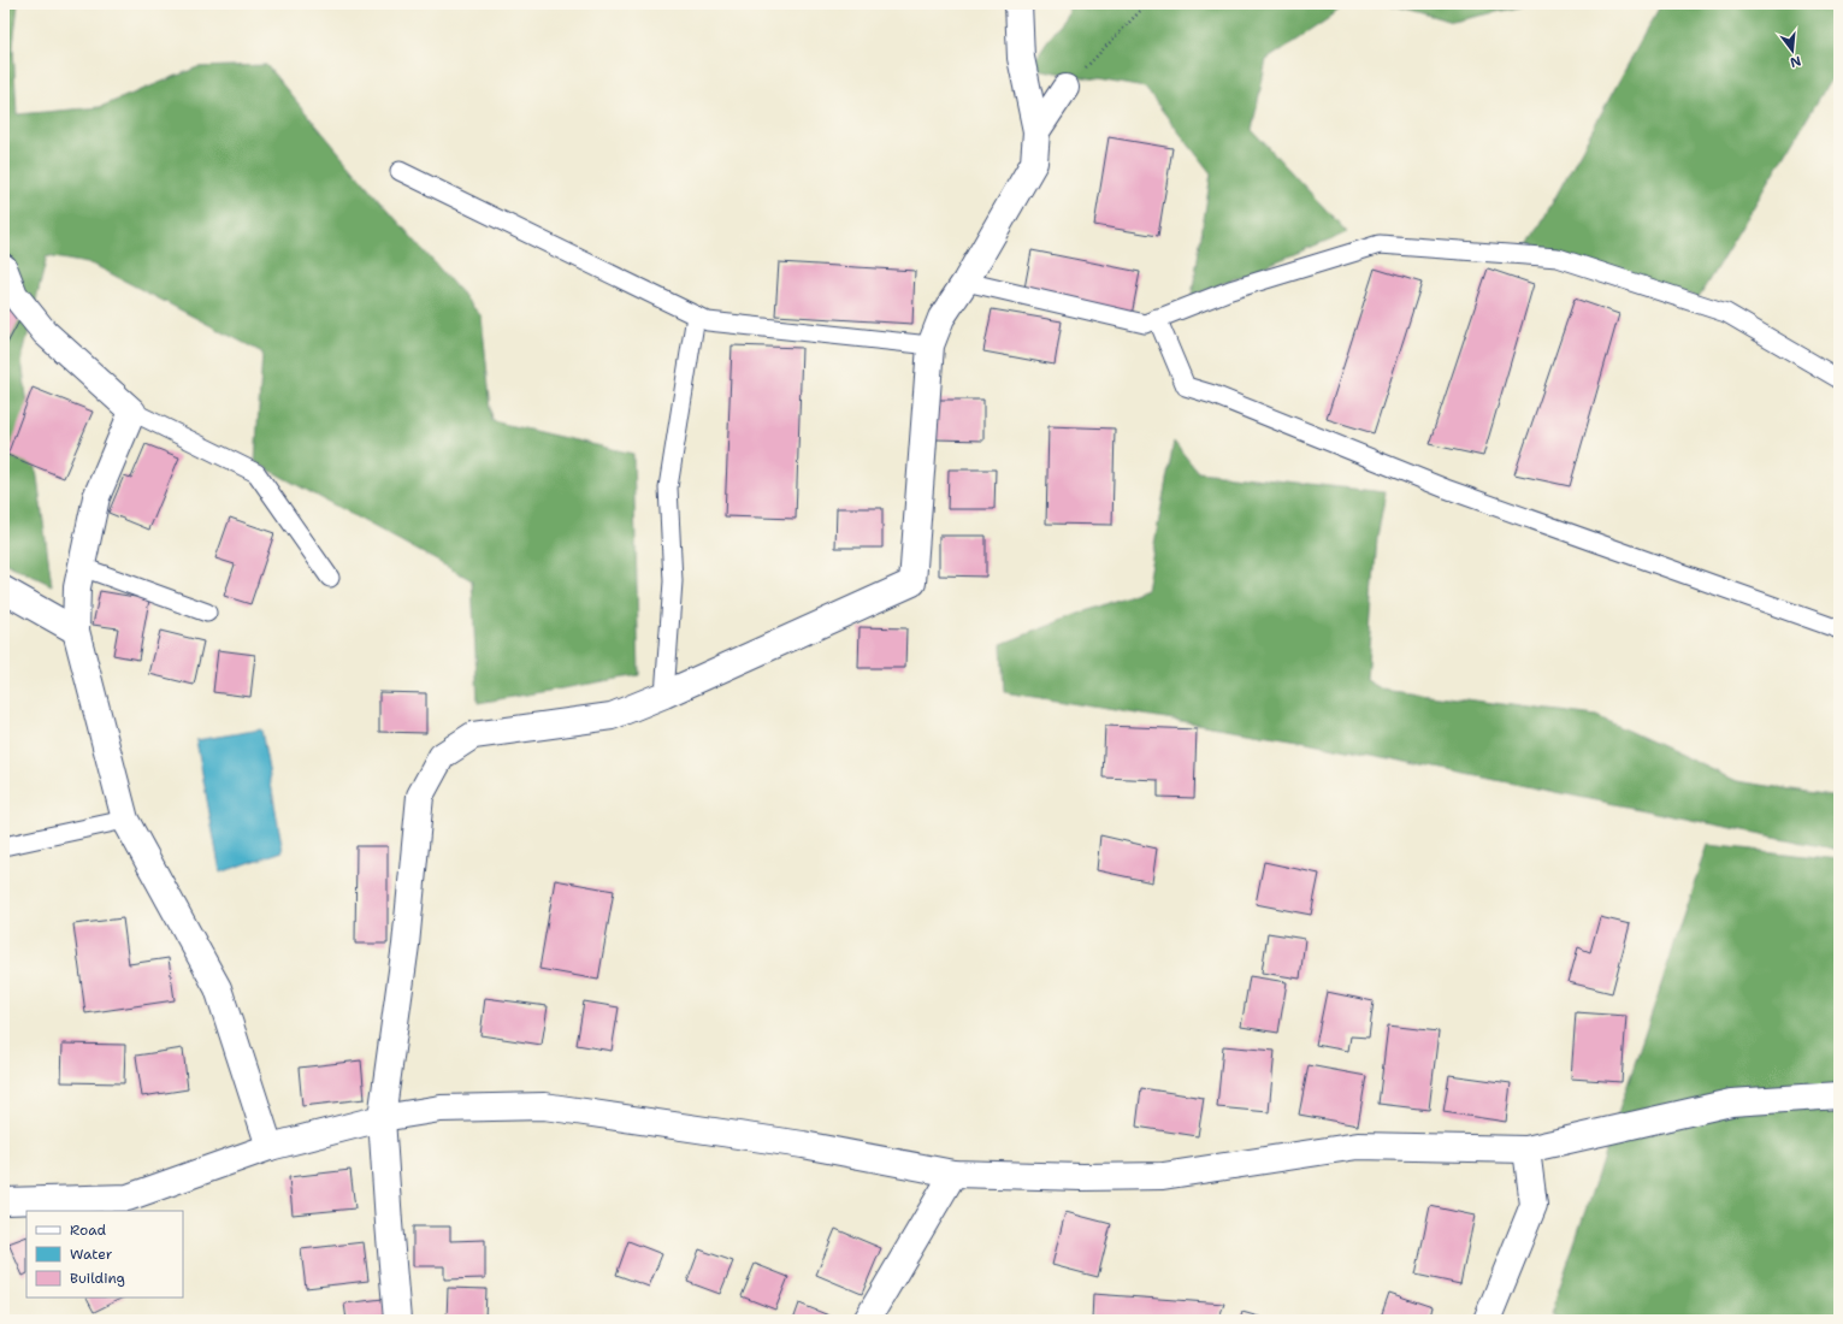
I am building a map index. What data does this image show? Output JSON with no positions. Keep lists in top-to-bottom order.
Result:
{
  "legend": ["Road", "Water", "Building"],
  "north": "bottom"
}
